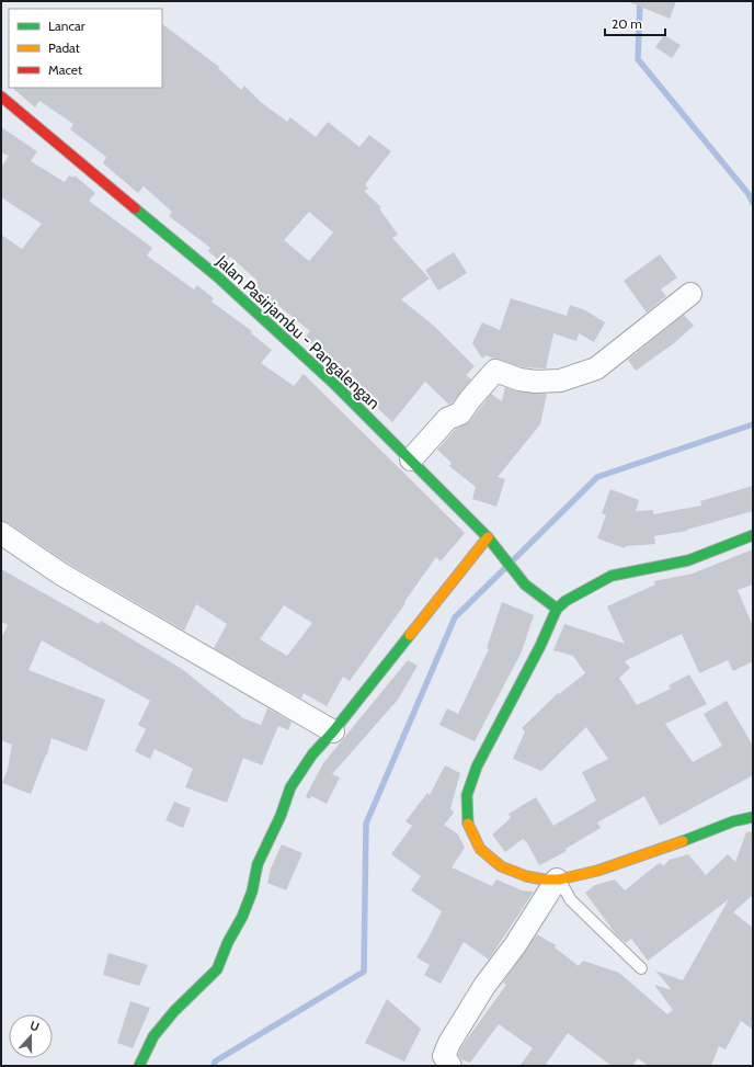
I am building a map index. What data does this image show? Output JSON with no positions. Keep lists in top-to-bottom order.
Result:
{
  "streets": {
    "main road": ["Jalan Pasirjambu - Pangalengan"]
  },
  "legend": ["Lancar", "Padat", "Macet"],
  "scale_bar": "20 m",
  "north": "top"
}
